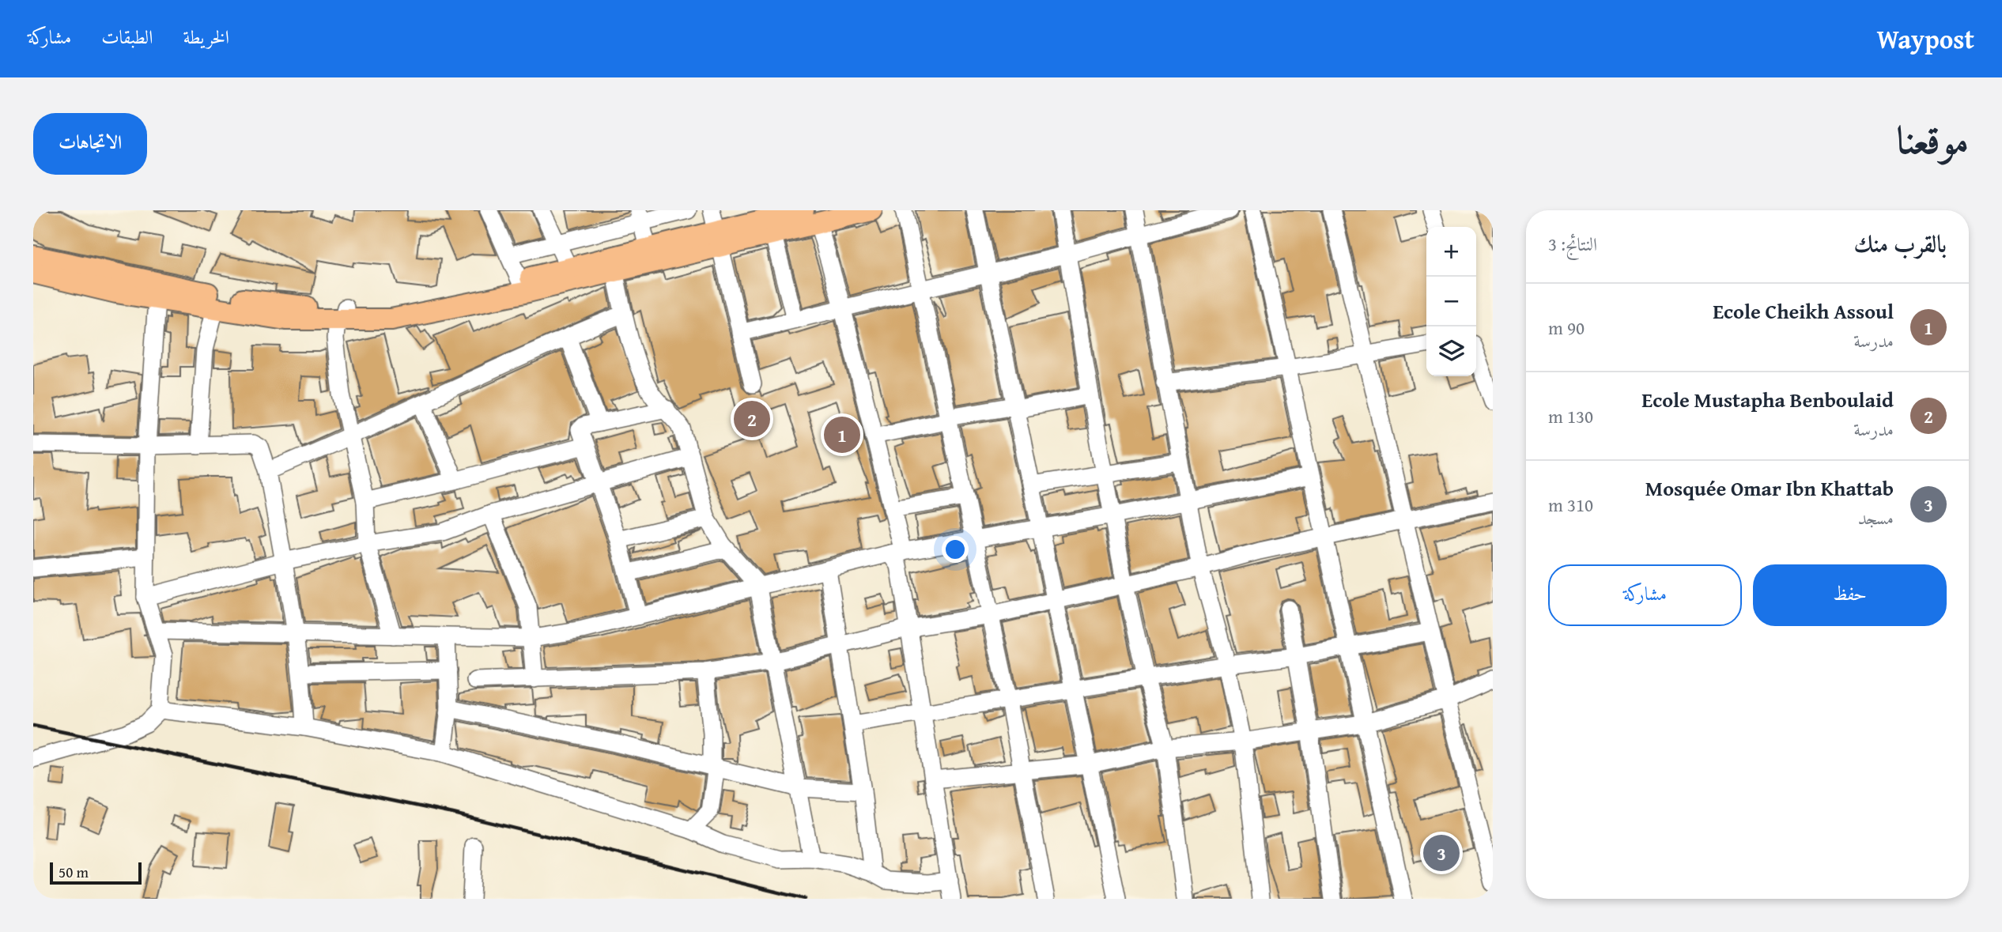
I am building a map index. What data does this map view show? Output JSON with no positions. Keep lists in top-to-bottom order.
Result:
{
  "scale_bar": "50 m",
  "page": {
    "header": "Waypost",
    "nav": ["الخريطة", "الطبقات", "مشاركة"],
    "title": "موقعنا",
    "buttons": [
      "الاتجاهات",
      ["حفظ", "مشاركة"]
    ],
    "heading": ["بالقرب منك", "النتائج: 3"],
    "map_buttons": ["+", "−"],
    "list": [
      {
        "mark": "1",
        "name": "Ecole Cheikh Assoul",
        "note": "مدرسة",
        "value": "90 m"
      },
      {
        "mark": "2",
        "name": "Ecole Mustapha Benboulaid",
        "note": "مدرسة",
        "value": "130 m"
      },
      {
        "mark": "3",
        "name": "Mosquée Omar Ibn Khattab",
        "note": "مسجد",
        "value": "310 m"
      }
    ],
    "pins": ["2", "1", "3"],
    "scale": "50 m"
  }
}
